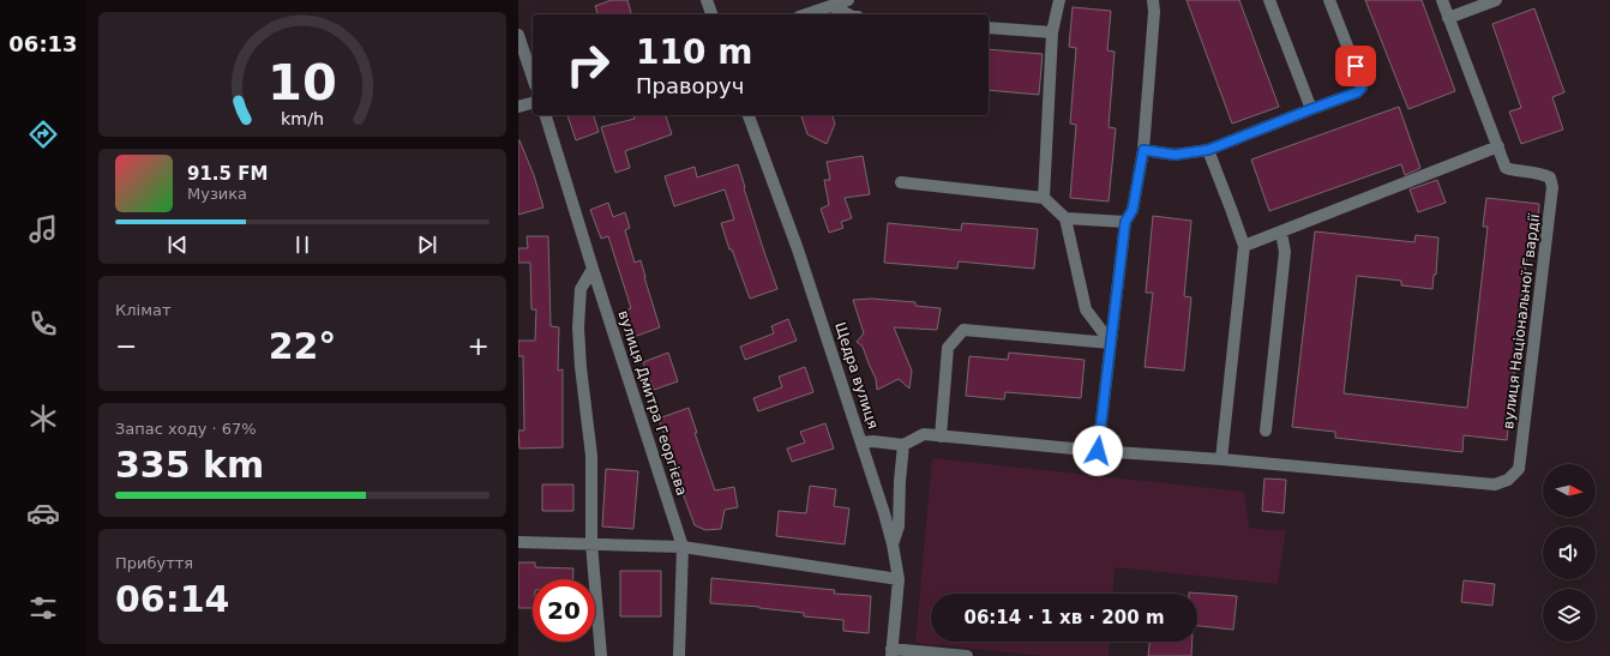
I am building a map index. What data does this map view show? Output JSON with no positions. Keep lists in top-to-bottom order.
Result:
{
  "streets": {
    "street": ["вулиця Національної Гвардії", "Щедра вулиця", "вулиця Дмитра Георгієва"]
  },
  "north": "right",
  "page": {
    "tabs": "06:13",
    "turn": ["110 m", "Праворуч"],
    "song": ["91.5 FM", "Музика"],
    "tile": [
      "Клімат",
      ["Запас ходу · 67%", "335 km"],
      ["Прибуття", "06:14"]
    ],
    "heat": ["−", "22°", "+"],
    "limit": "20",
    "trip": "06:14 · 1 хв · 200 m",
    "gauge": ["10", "km/h"]
  }
}
